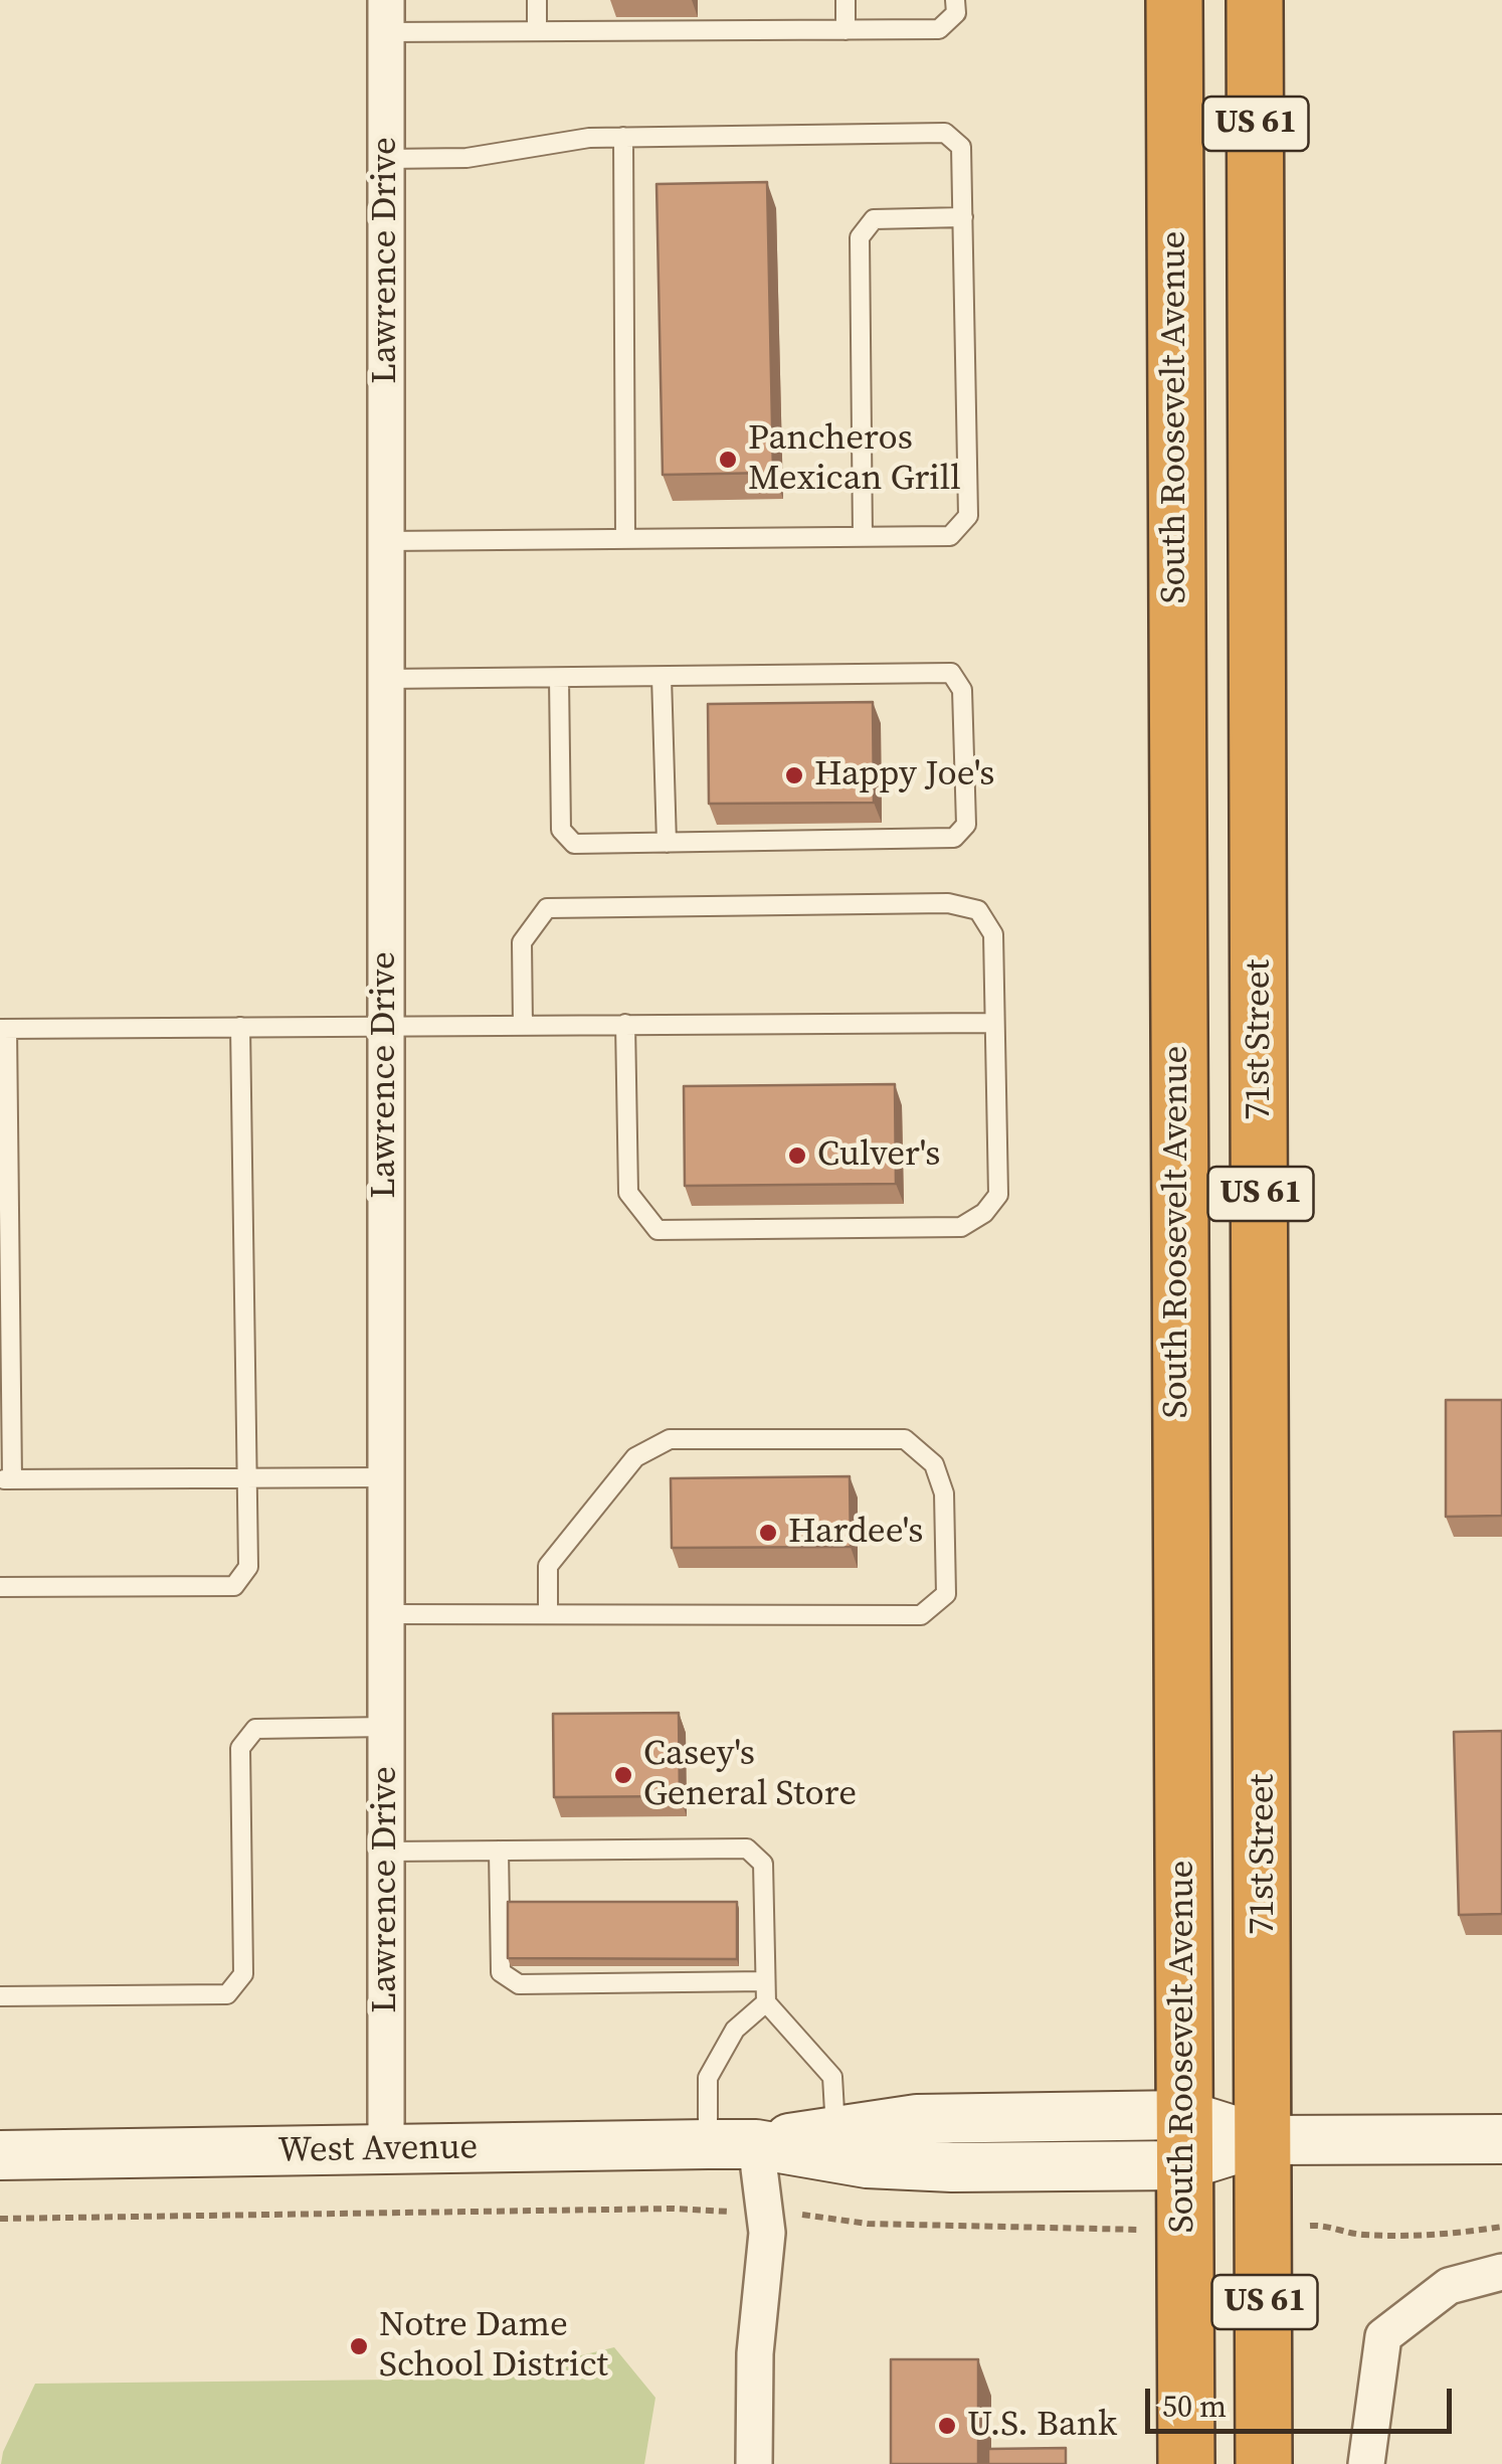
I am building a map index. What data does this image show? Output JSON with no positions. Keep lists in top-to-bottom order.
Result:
{
  "streets": {
    "highway": ["US 61", "South Roosevelt Avenue", "71st Street"],
    "street": ["Lawrence Drive", "West Avenue"]
  },
  "crossings": [
    ["US 61", "71st Street"],
    ["US 61", "West Avenue"],
    ["Lawrence Drive", "West Avenue"],
    ["South Roosevelt Avenue", "West Avenue"],
    ["71st Street", "West Avenue"]
  ],
  "places": [
    "Pancheros Mexican Grill",
    "Happy Joe's",
    "Culver's",
    "Hardee's",
    "Casey's General Store",
    "Notre Dame School District",
    "U.S. Bank"
  ],
  "scale_bar": "50 m"
}
